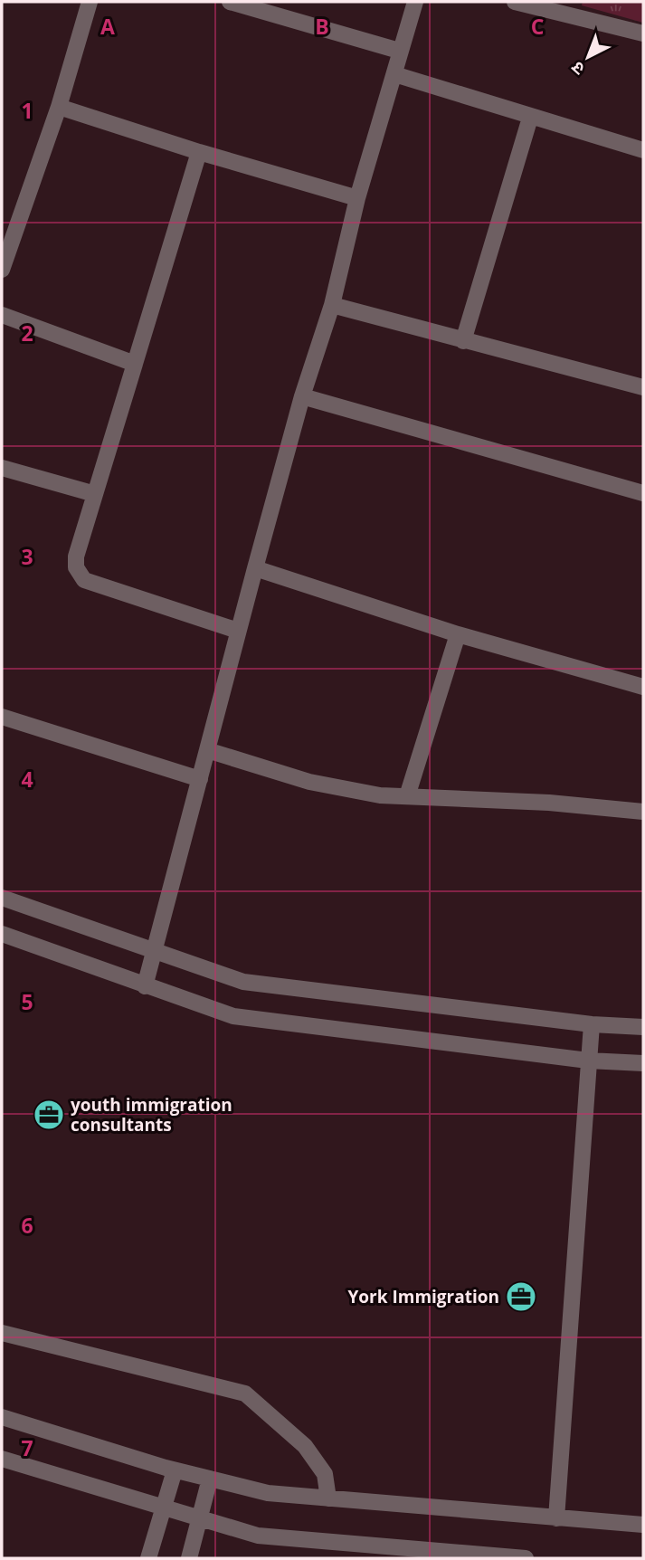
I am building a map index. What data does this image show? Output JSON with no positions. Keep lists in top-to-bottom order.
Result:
{
  "places": {
    "office": ["youth immigration consultants", "York Immigration"]
  },
  "north": "bottom left",
  "grid": {
    "columns": ["A", "B", "C"],
    "rows": [
      "1",
      "2",
      "3",
      "4",
      "5",
      "6",
      "7"
    ]
  }
}
